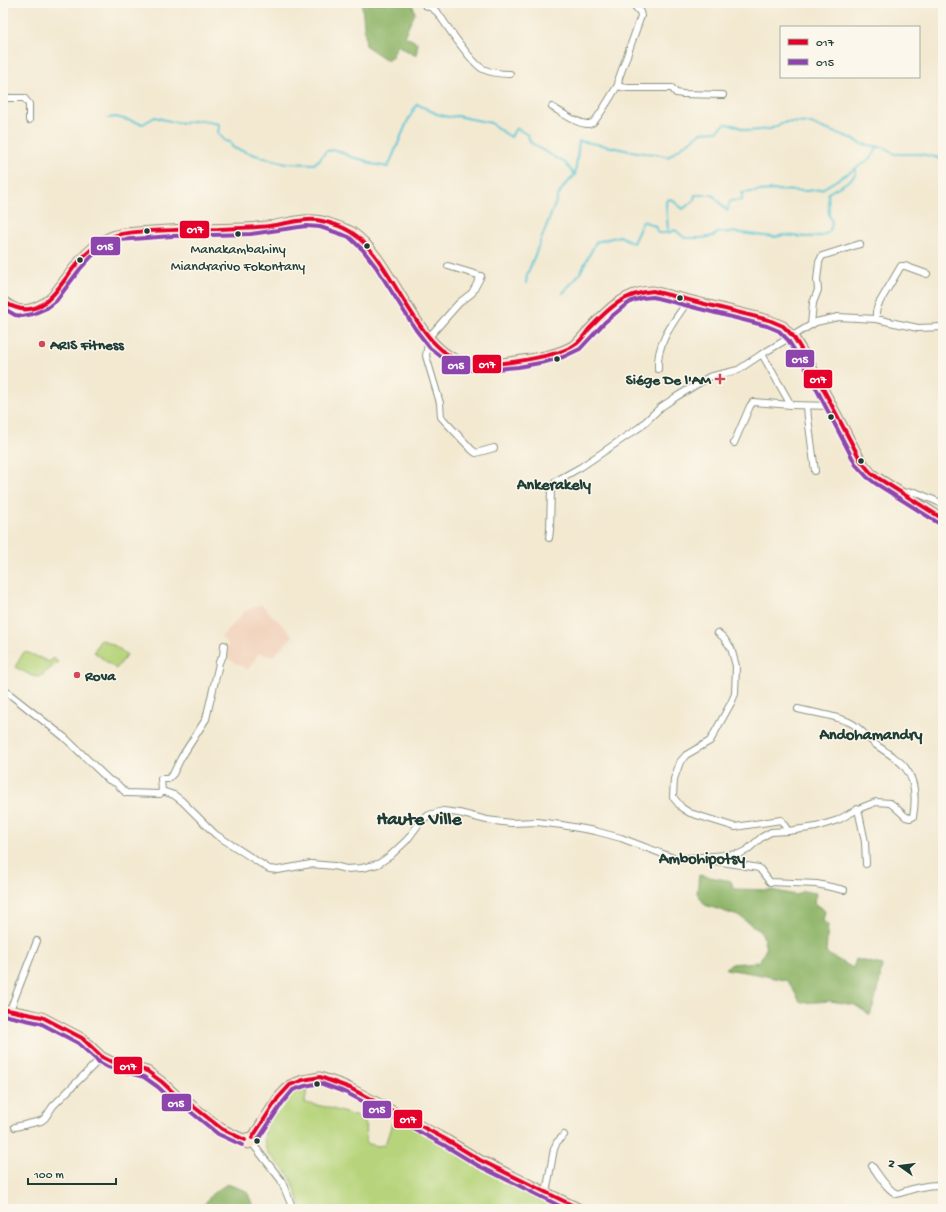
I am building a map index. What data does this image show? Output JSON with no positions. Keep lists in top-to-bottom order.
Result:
{
  "districts": [
    "Ankerakely",
    "Andohamandry",
    "Haute Ville",
    "Ambohipotsy"
  ],
  "places": {
    "other": ["Manakambahiny Miandrarivo Fokontany", "ARIS Fitness", "Rova"],
    "health": ["Siége De l'AM"]
  },
  "lines": ["transit line 017", "transit line 015"],
  "legend": ["017", "015"],
  "scale_bar": "100 m",
  "north": "left"
}
